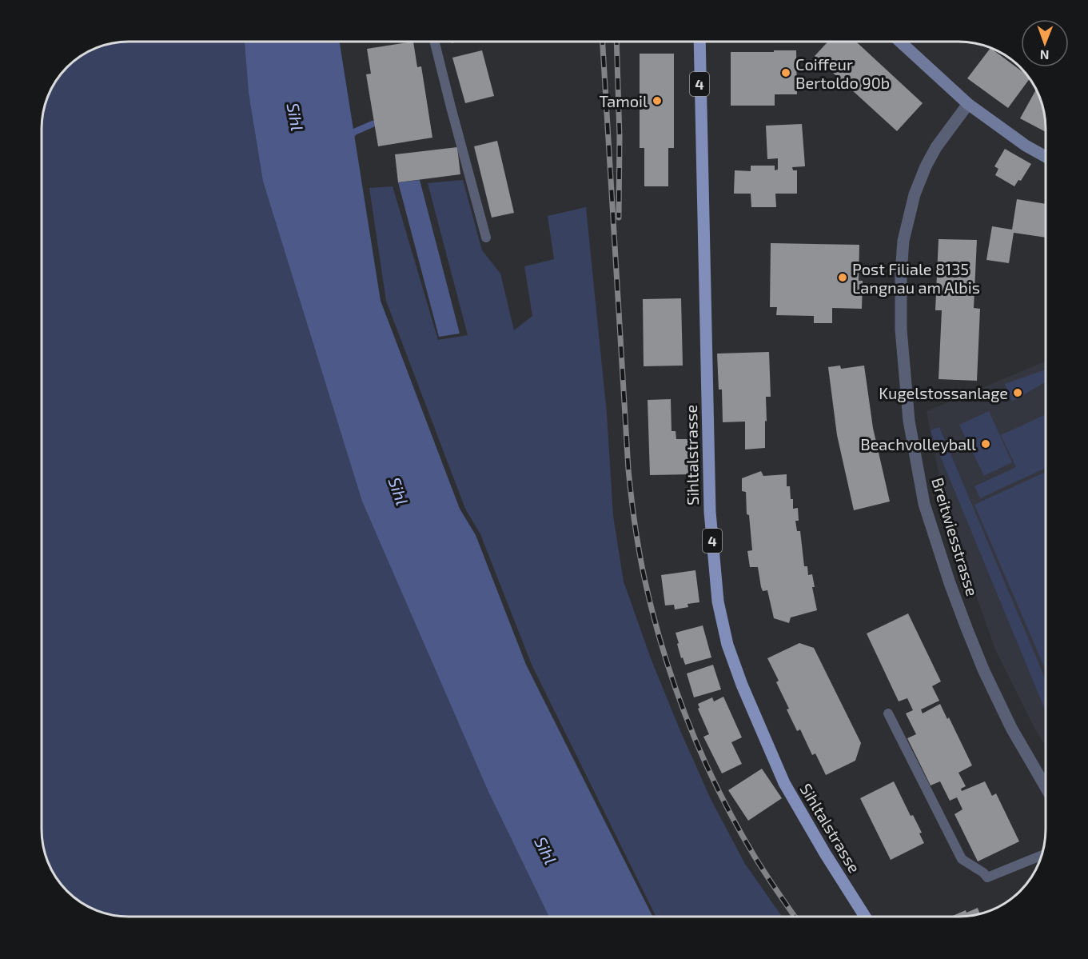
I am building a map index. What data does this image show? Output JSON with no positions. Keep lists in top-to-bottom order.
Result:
{
  "streets": {
    "main road": ["4", "Sihltalstrasse"],
    "street": ["Breitwiesstrasse"]
  },
  "water": ["Sihl"],
  "places": [
    "Coiffeur Bertoldo 90b",
    "Tamoil",
    "Post Filiale 8135 Langnau am Albis",
    "Kugelstossanlage",
    "Beachvolleyball"
  ],
  "north": "bottom"
}
